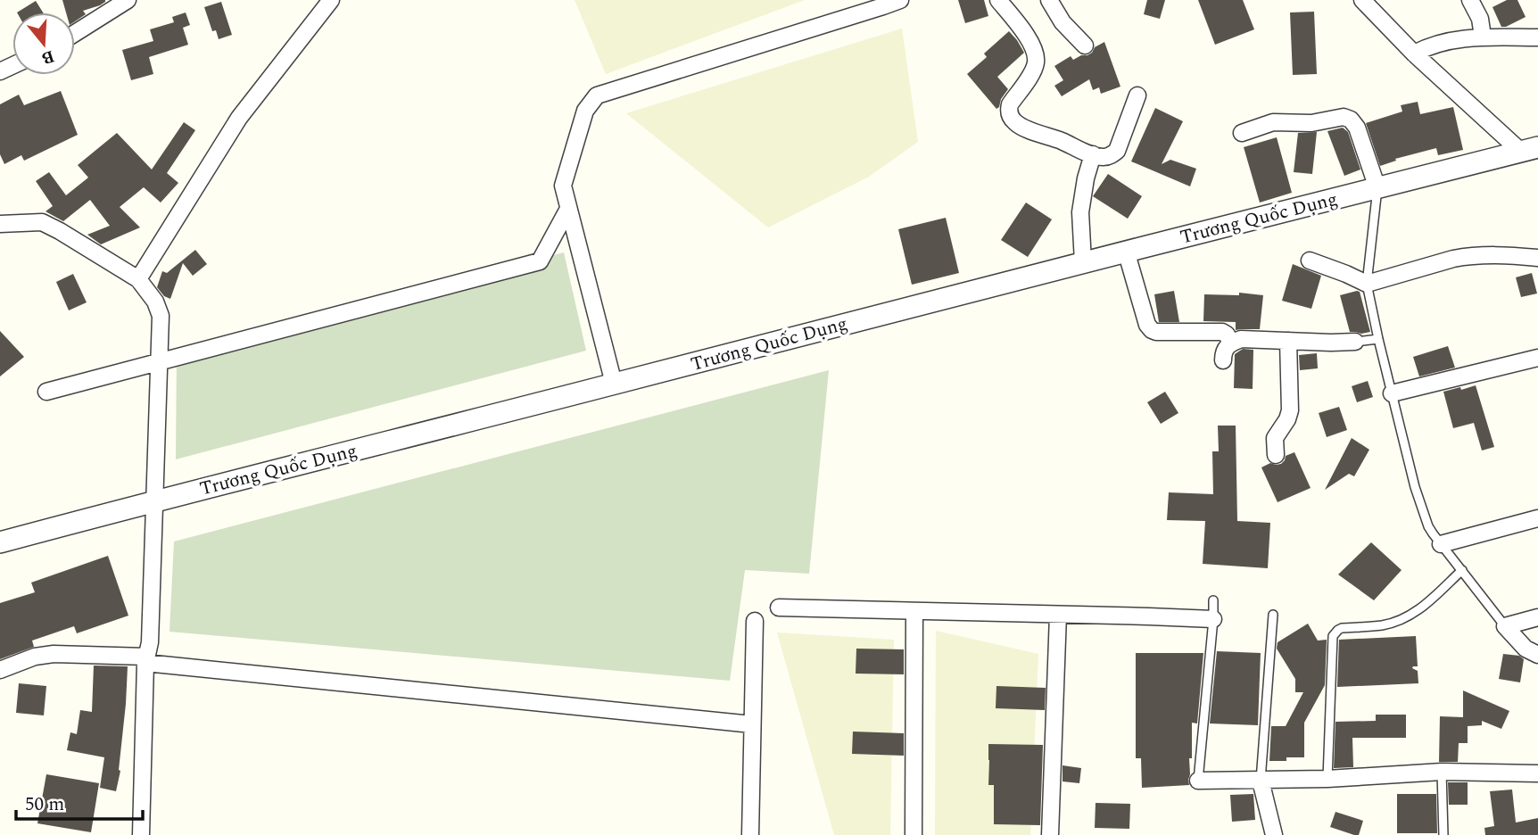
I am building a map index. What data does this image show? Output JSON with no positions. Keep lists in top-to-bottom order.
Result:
{
  "streets": {
    "street": ["Trương Quốc Dụng"]
  },
  "scale_bar": "50 m",
  "north": "bottom"
}
